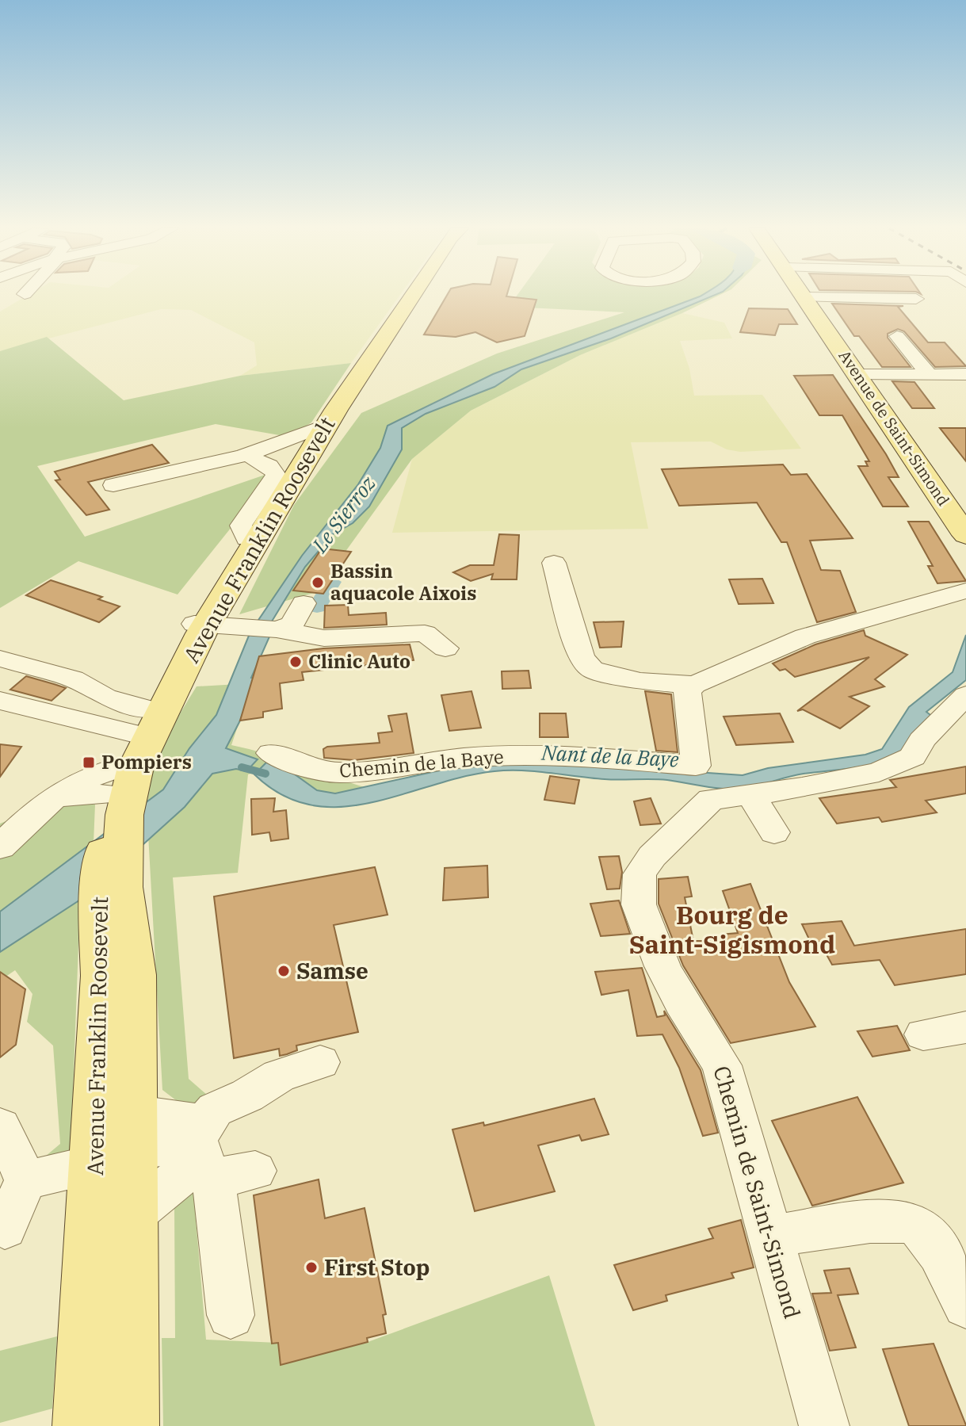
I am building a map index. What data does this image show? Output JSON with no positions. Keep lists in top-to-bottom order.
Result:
{
  "streets": {
    "main road": ["Avenue de Saint-Simond", "Avenue Franklin Roosevelt"],
    "street": ["Chemin de la Baye", "Chemin de Saint-Simond"]
  },
  "districts": ["Bourg de Saint-Sigismond"],
  "water": ["Le Sierroz", "Nant de la Baye"],
  "places": {
    "other": [
      "Bassin aquacole Aixois",
      "Clinic Auto",
      "Samse",
      "First Stop"
    ],
    "transit": ["Pompiers"]
  }
}
